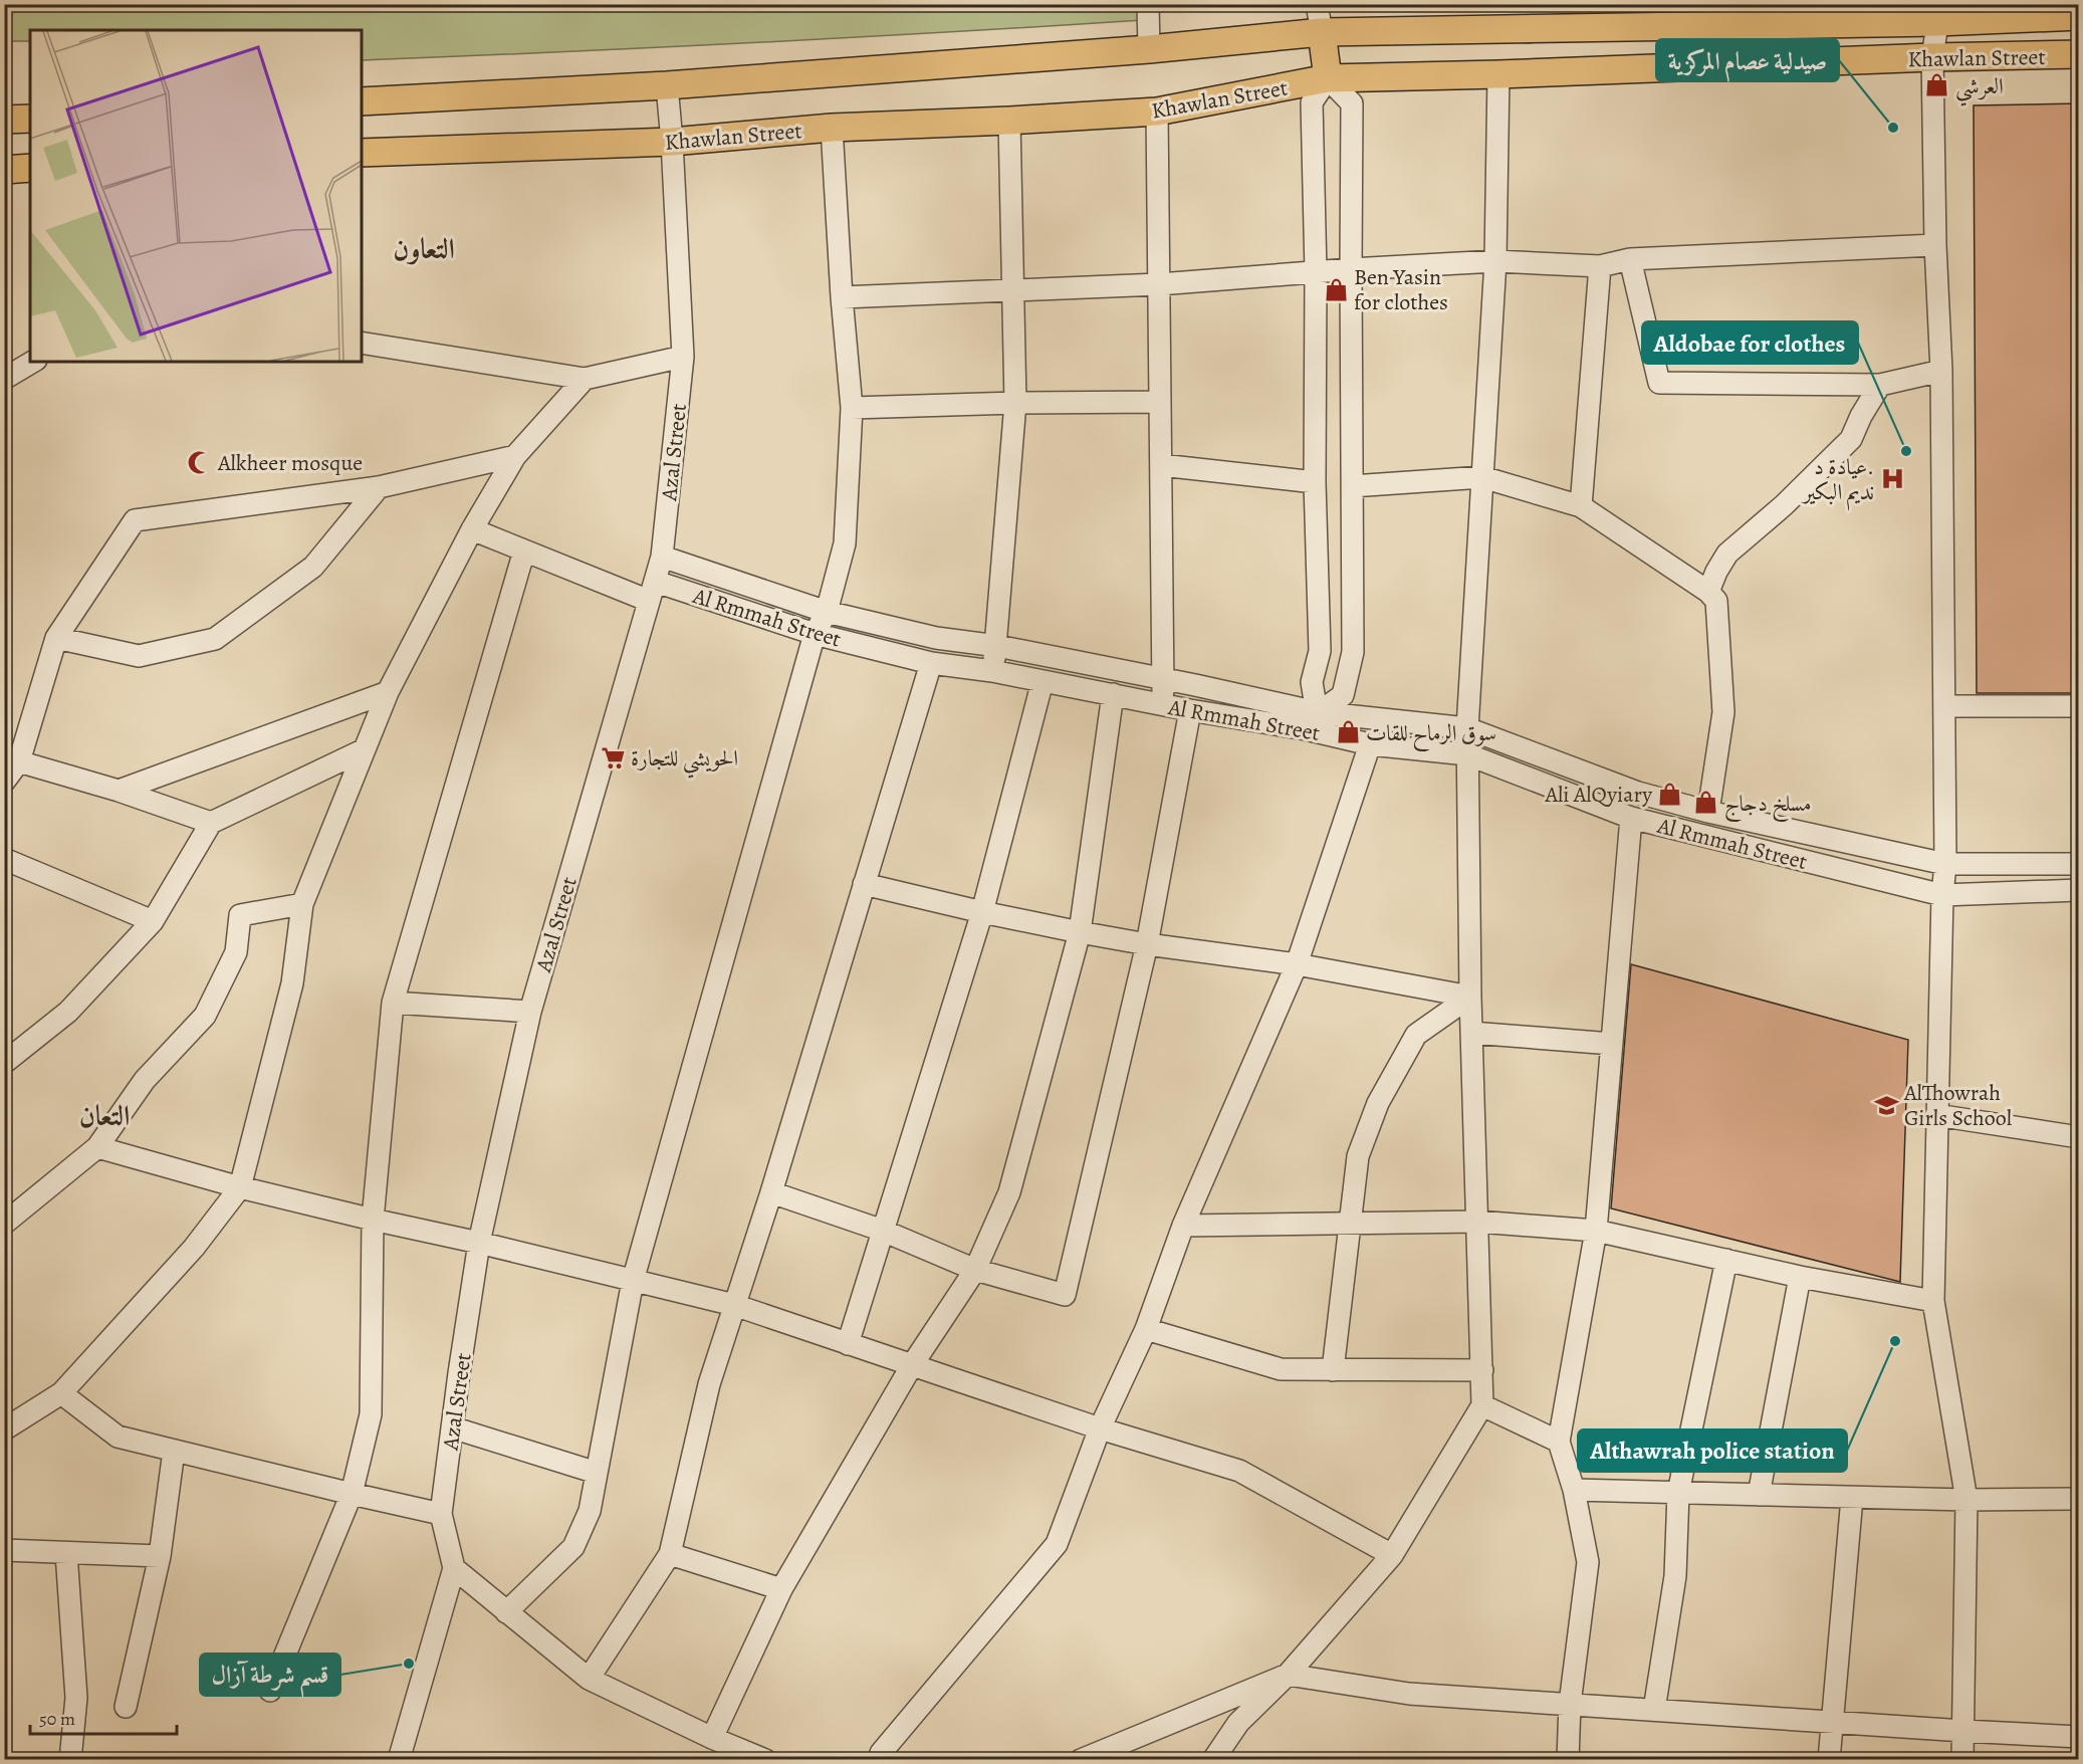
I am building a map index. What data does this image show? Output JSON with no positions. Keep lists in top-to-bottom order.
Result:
{
  "streets": {
    "main road": ["Khawlan Street"],
    "street": ["Azal Street", "Al Rmmah Street"]
  },
  "crossings": [
    ["Khawlan Street", "Azal Street"],
    ["Azal Street", "Al Rmmah Street"]
  ],
  "districts": ["التعاون", "التعان"],
  "places": {
    "shop": [
      "العرشي",
      "Ben Yasin for clothes",
      "سوق الرماح للقات",
      "Ali AlQyiary",
      "مسلخ دجاج"
    ],
    "other": [
      "صيدلية عصام المركزية",
      "Aldobae for clothes",
      "Althawrah police station",
      "قسم شرطة آزال"
    ],
    "mosque": ["Alkheer mosque"],
    "hospital": ["عيادة د. نديم البكير"],
    "supermarket": ["الحويشي للتجارة"],
    "school or university": ["AlThowrah Girls School"]
  },
  "scale_bar": "50 m"
}
